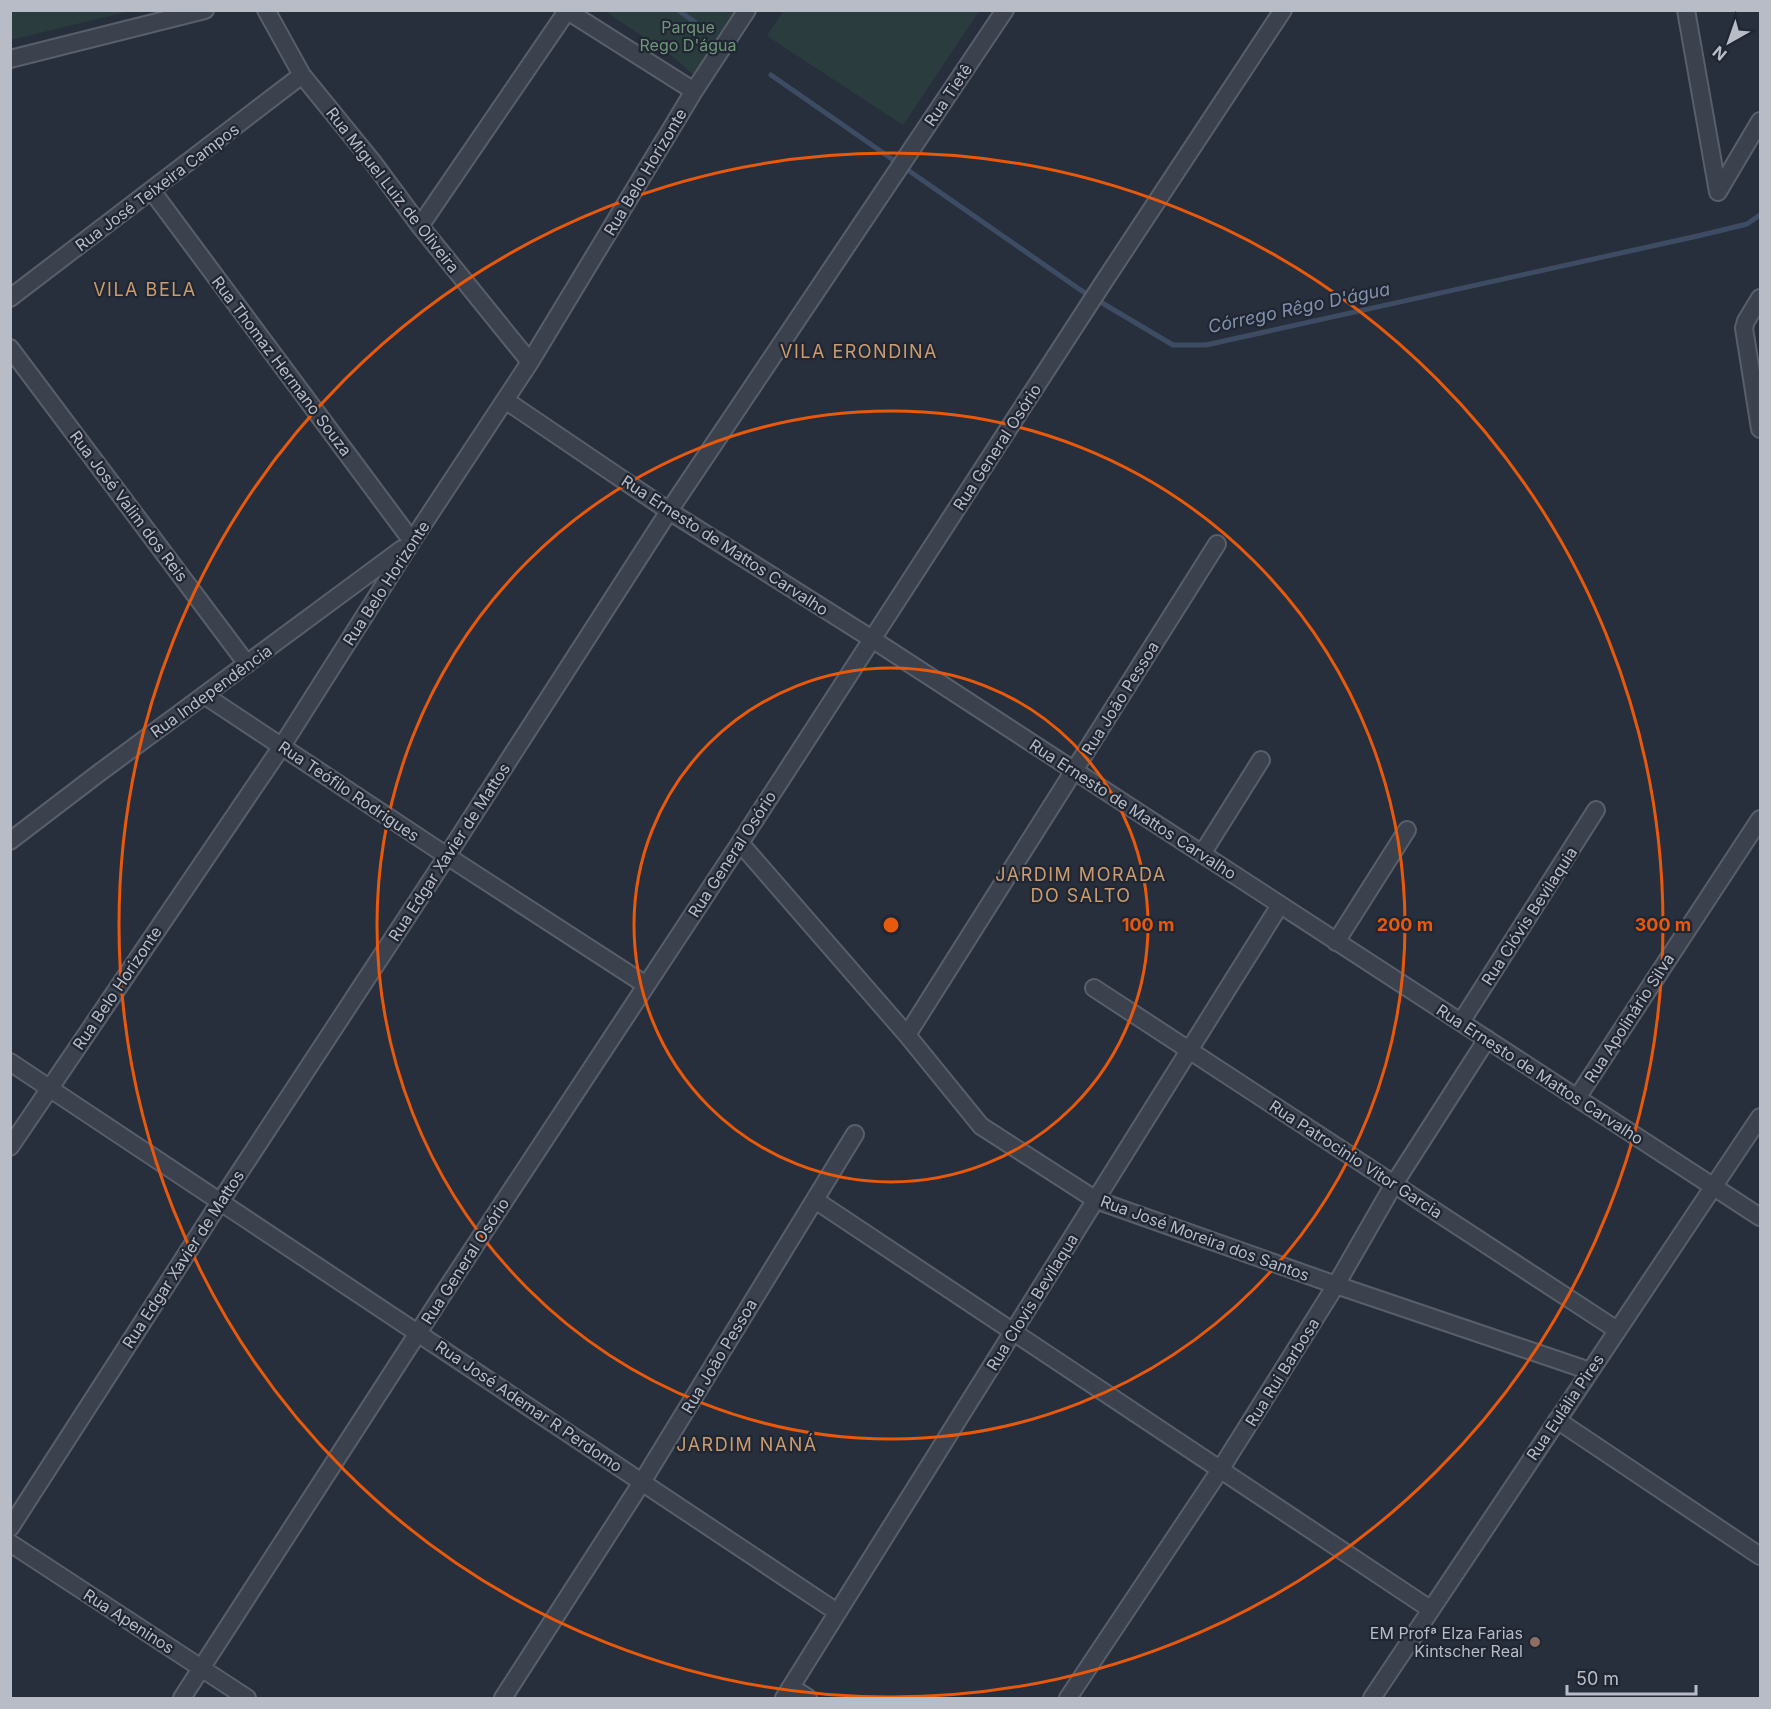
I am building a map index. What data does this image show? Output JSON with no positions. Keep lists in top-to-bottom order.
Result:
{
  "streets": {
    "street": [
      "Rua Tietê",
      "Rua Belo Horizonte",
      "Rua José Teixeira Campos",
      "Rua Miguel Luiz de Oliveira",
      "Rua Thomaz Hermano Souza",
      "Rua General Osório",
      "Rua José Valim dos Reis",
      "Rua Ernesto de Mattos Carvalho",
      "Rua Independência",
      "Rua João Pessoa",
      "Rua Teófilo Rodrigues",
      "Rua Edgar Xavier de Mattos",
      "Rua Clóvis Bevilaquia",
      "Rua Apolinário Silva",
      "Rua Patrocinio Vitor Garcia",
      "Rua José Moreira dos Santos",
      "Rua Clovis Bevilaqua",
      "Rua Rui Barbosa",
      "Rua José Ademar R Perdomo",
      "Rua Eulália Pires",
      "Rua Apeninos"
    ]
  },
  "crossings": [
    ["Rua Tietê", "Rua Edgar Xavier de Mattos"],
    ["Rua Belo Horizonte", "Rua Miguel Luiz de Oliveira"],
    ["Rua Belo Horizonte", "Rua Thomaz Hermano Souza"],
    ["Rua Belo Horizonte", "Rua Ernesto de Mattos Carvalho"],
    ["Rua Belo Horizonte", "Rua Independência"],
    ["Rua Belo Horizonte", "Rua Teófilo Rodrigues"],
    ["Rua Belo Horizonte", "Rua José Ademar R Perdomo"],
    ["Rua José Teixeira Campos", "Rua Miguel Luiz de Oliveira"],
    ["Rua José Teixeira Campos", "Rua Thomaz Hermano Souza"],
    ["Rua Thomaz Hermano Souza", "Rua Independência"],
    ["Rua General Osório", "Rua Ernesto de Mattos Carvalho"],
    ["Rua General Osório", "Rua Teófilo Rodrigues"],
    ["Rua General Osório", "Rua José Moreira dos Santos"],
    ["Rua General Osório", "Rua José Ademar R Perdomo"],
    ["Rua General Osório", "Rua Apeninos"],
    ["Rua José Valim dos Reis", "Rua Independência"],
    ["Rua Ernesto de Mattos Carvalho", "Rua João Pessoa"],
    ["Rua Ernesto de Mattos Carvalho", "Rua Edgar Xavier de Mattos"],
    ["Rua Ernesto de Mattos Carvalho", "Rua Clóvis Bevilaquia"],
    ["Rua Ernesto de Mattos Carvalho", "Rua Apolinário Silva"],
    ["Rua Ernesto de Mattos Carvalho", "Rua Clovis Bevilaqua"],
    ["Rua Ernesto de Mattos Carvalho", "Rua Rui Barbosa"],
    ["Rua Ernesto de Mattos Carvalho", "Rua Eulália Pires"],
    ["Rua Independência", "Rua Teófilo Rodrigues"],
    ["Rua João Pessoa", "Rua José Moreira dos Santos"],
    ["Rua João Pessoa", "Rua José Ademar R Perdomo"],
    ["Rua Teófilo Rodrigues", "Rua Edgar Xavier de Mattos"],
    ["Rua Edgar Xavier de Mattos", "Rua José Ademar R Perdomo"],
    ["Rua Patrocinio Vitor Garcia", "Rua Clovis Bevilaqua"],
    ["Rua Patrocinio Vitor Garcia", "Rua Rui Barbosa"],
    ["Rua Patrocinio Vitor Garcia", "Rua Eulália Pires"],
    ["Rua José Moreira dos Santos", "Rua Clovis Bevilaqua"],
    ["Rua José Moreira dos Santos", "Rua Rui Barbosa"],
    ["Rua José Moreira dos Santos", "Rua Eulália Pires"],
    ["Rua Clovis Bevilaqua", "Rua José Ademar R Perdomo"]
  ],
  "districts": [
    "VILA BELA",
    "VILA ERONDINA",
    "JARDIM MORADA DO SALTO",
    "JARDIM NANÁ"
  ],
  "water": ["Córrego Rêgo D'água"],
  "parks": ["Parque Rego D'água"],
  "places": ["EM Profª Elza Farias Kintscher Real"],
  "scale_bar": "50 m",
  "north": "bottom left",
  "rings": ["100 m", "200 m", "300 m"]
}
